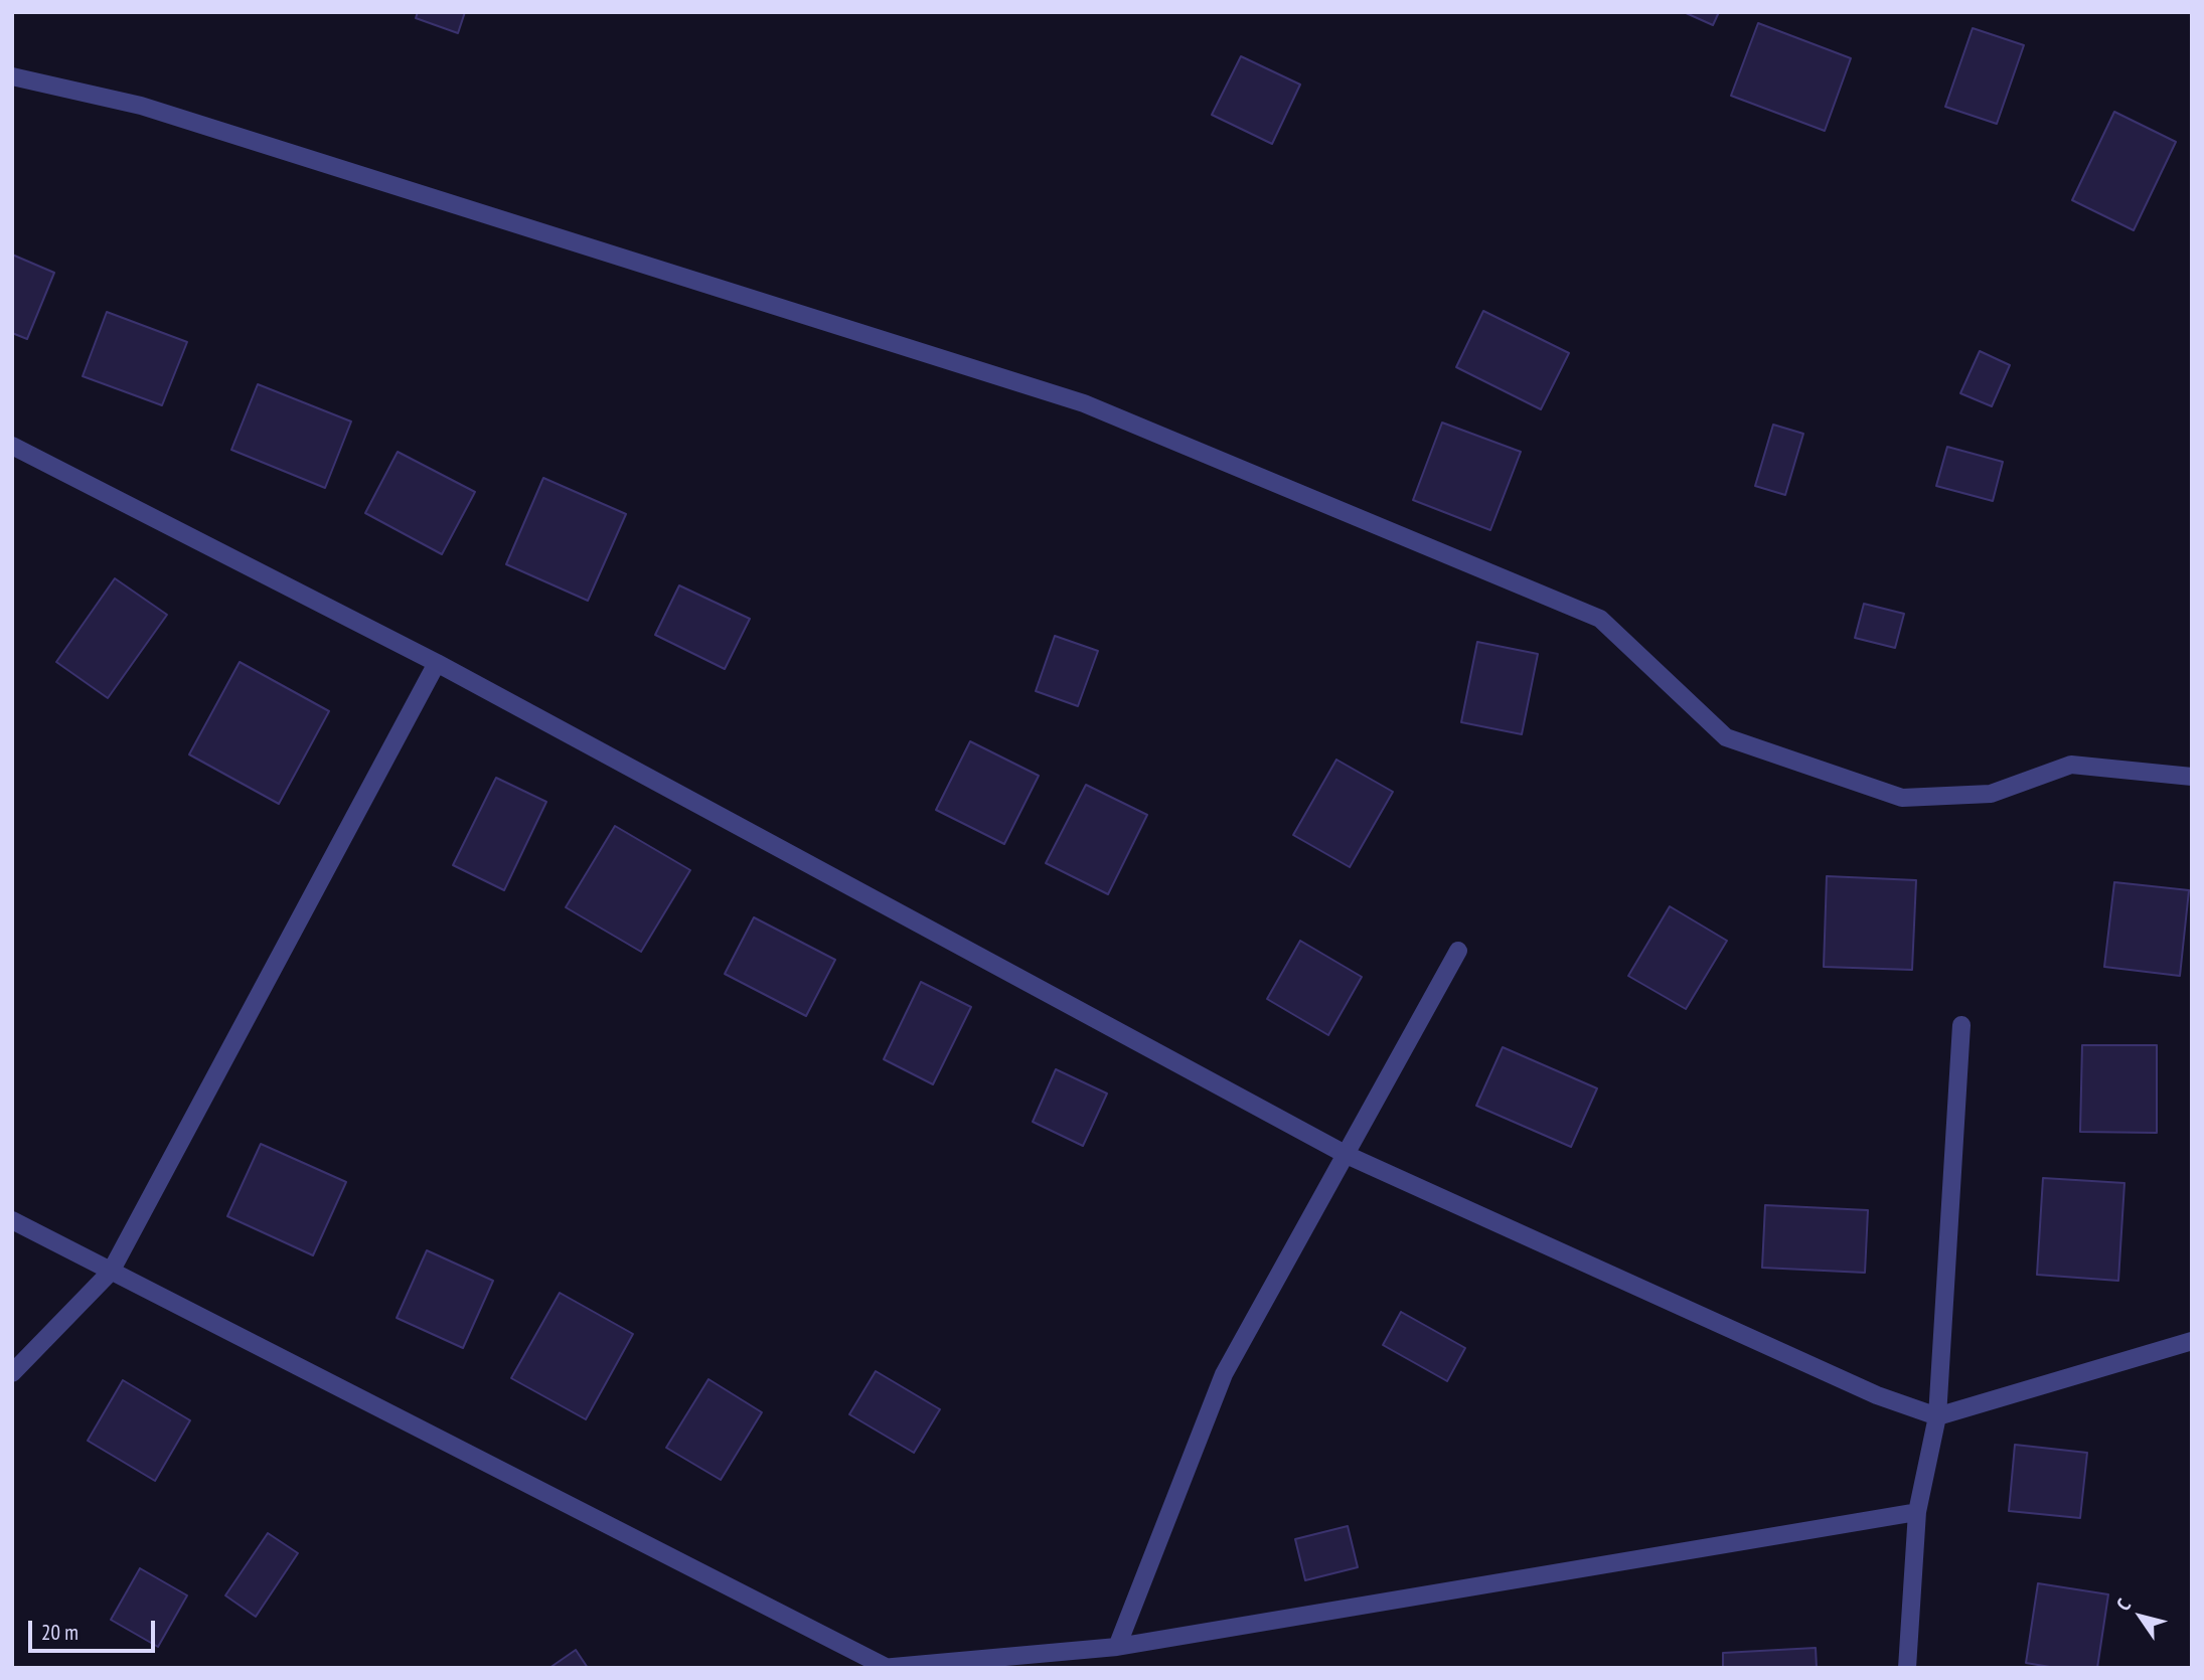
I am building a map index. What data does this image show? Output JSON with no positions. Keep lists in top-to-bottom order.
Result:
{
  "scale_bar": "20 m",
  "north": "top left"
}
